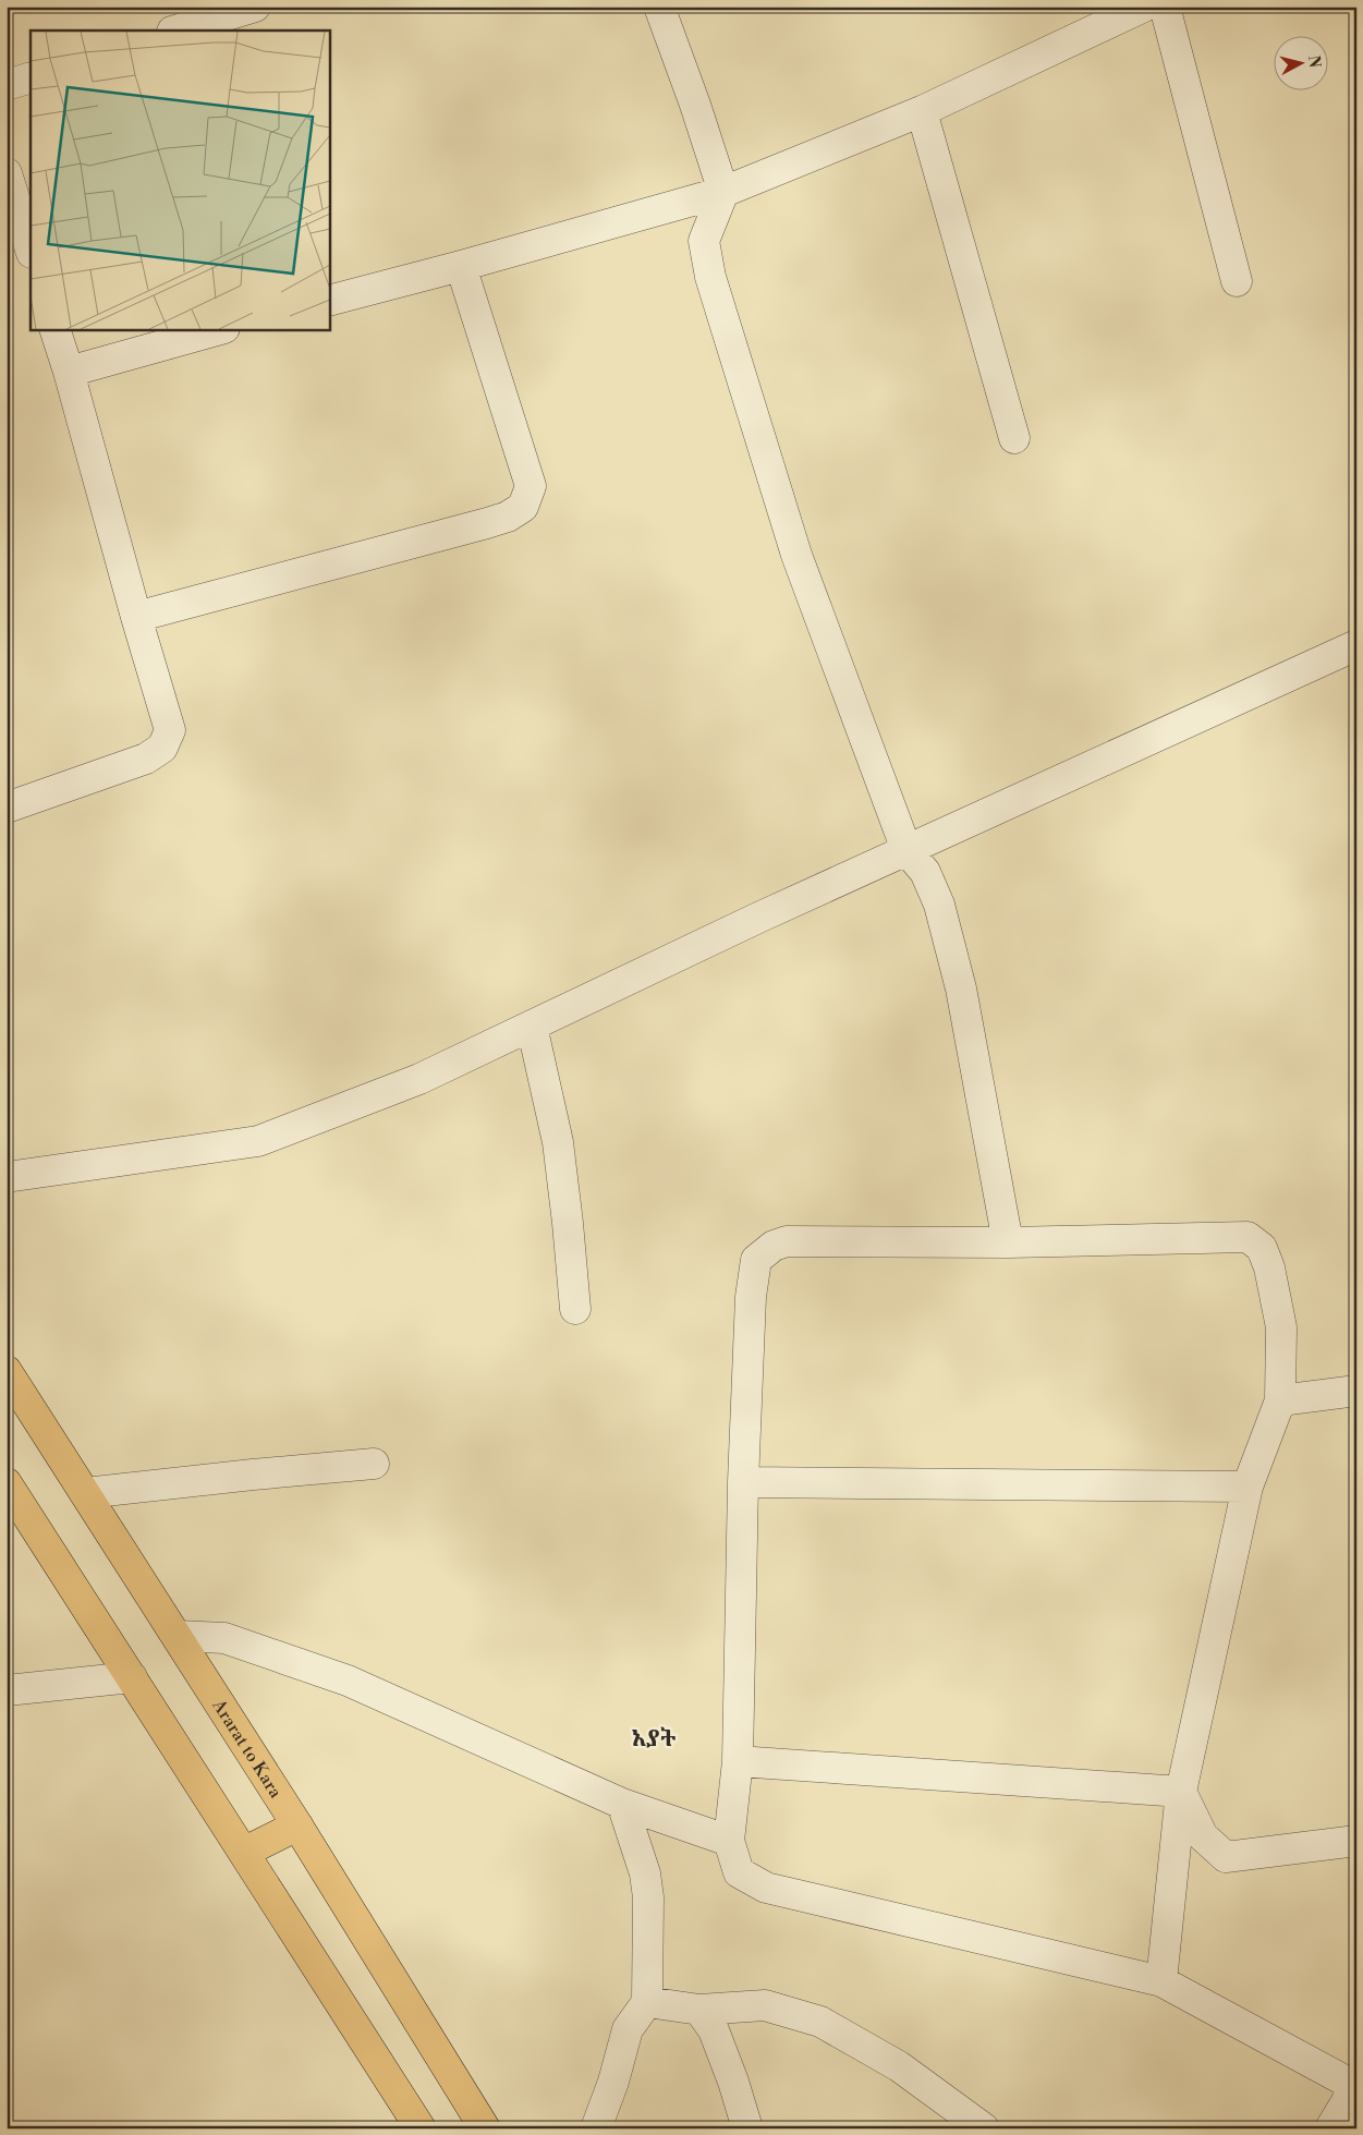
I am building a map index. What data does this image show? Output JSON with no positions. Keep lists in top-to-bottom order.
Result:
{
  "streets": {
    "main road": ["Ararat to Kara"]
  },
  "districts": ["አያት"],
  "north": "right"
}
